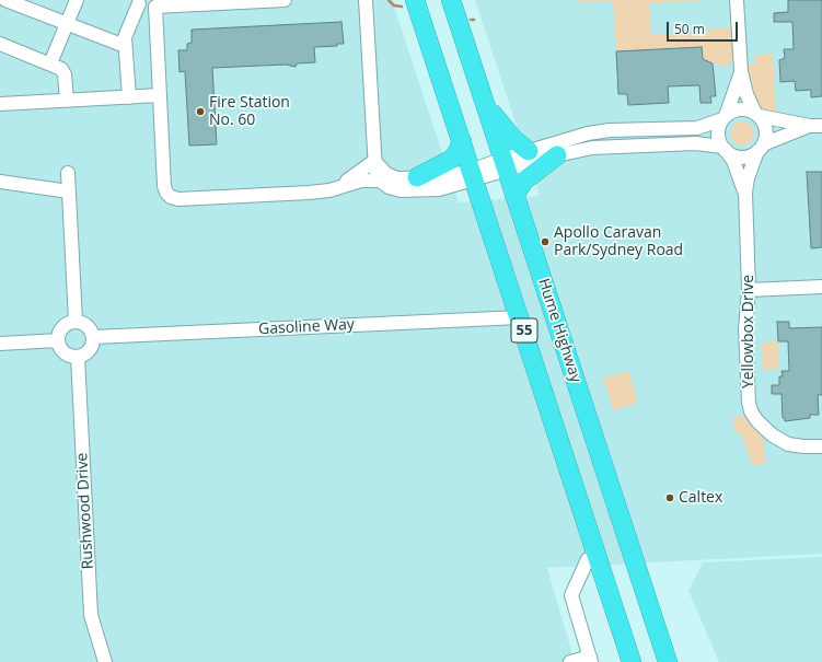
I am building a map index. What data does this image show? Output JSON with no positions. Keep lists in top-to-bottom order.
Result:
{
  "streets": {
    "highway": ["55", "Hume Highway"],
    "street": ["Gasoline Way", "Yellowbox Drive", "Rushwood Drive"]
  },
  "crossings": [
    ["Gasoline Way", "55"],
    ["Gasoline Way", "Rushwood Drive"]
  ],
  "places": ["Fire Station No. 60", "Apollo Caravan Park/Sydney Road", "Caltex"],
  "scale_bar": "50 m"
}
